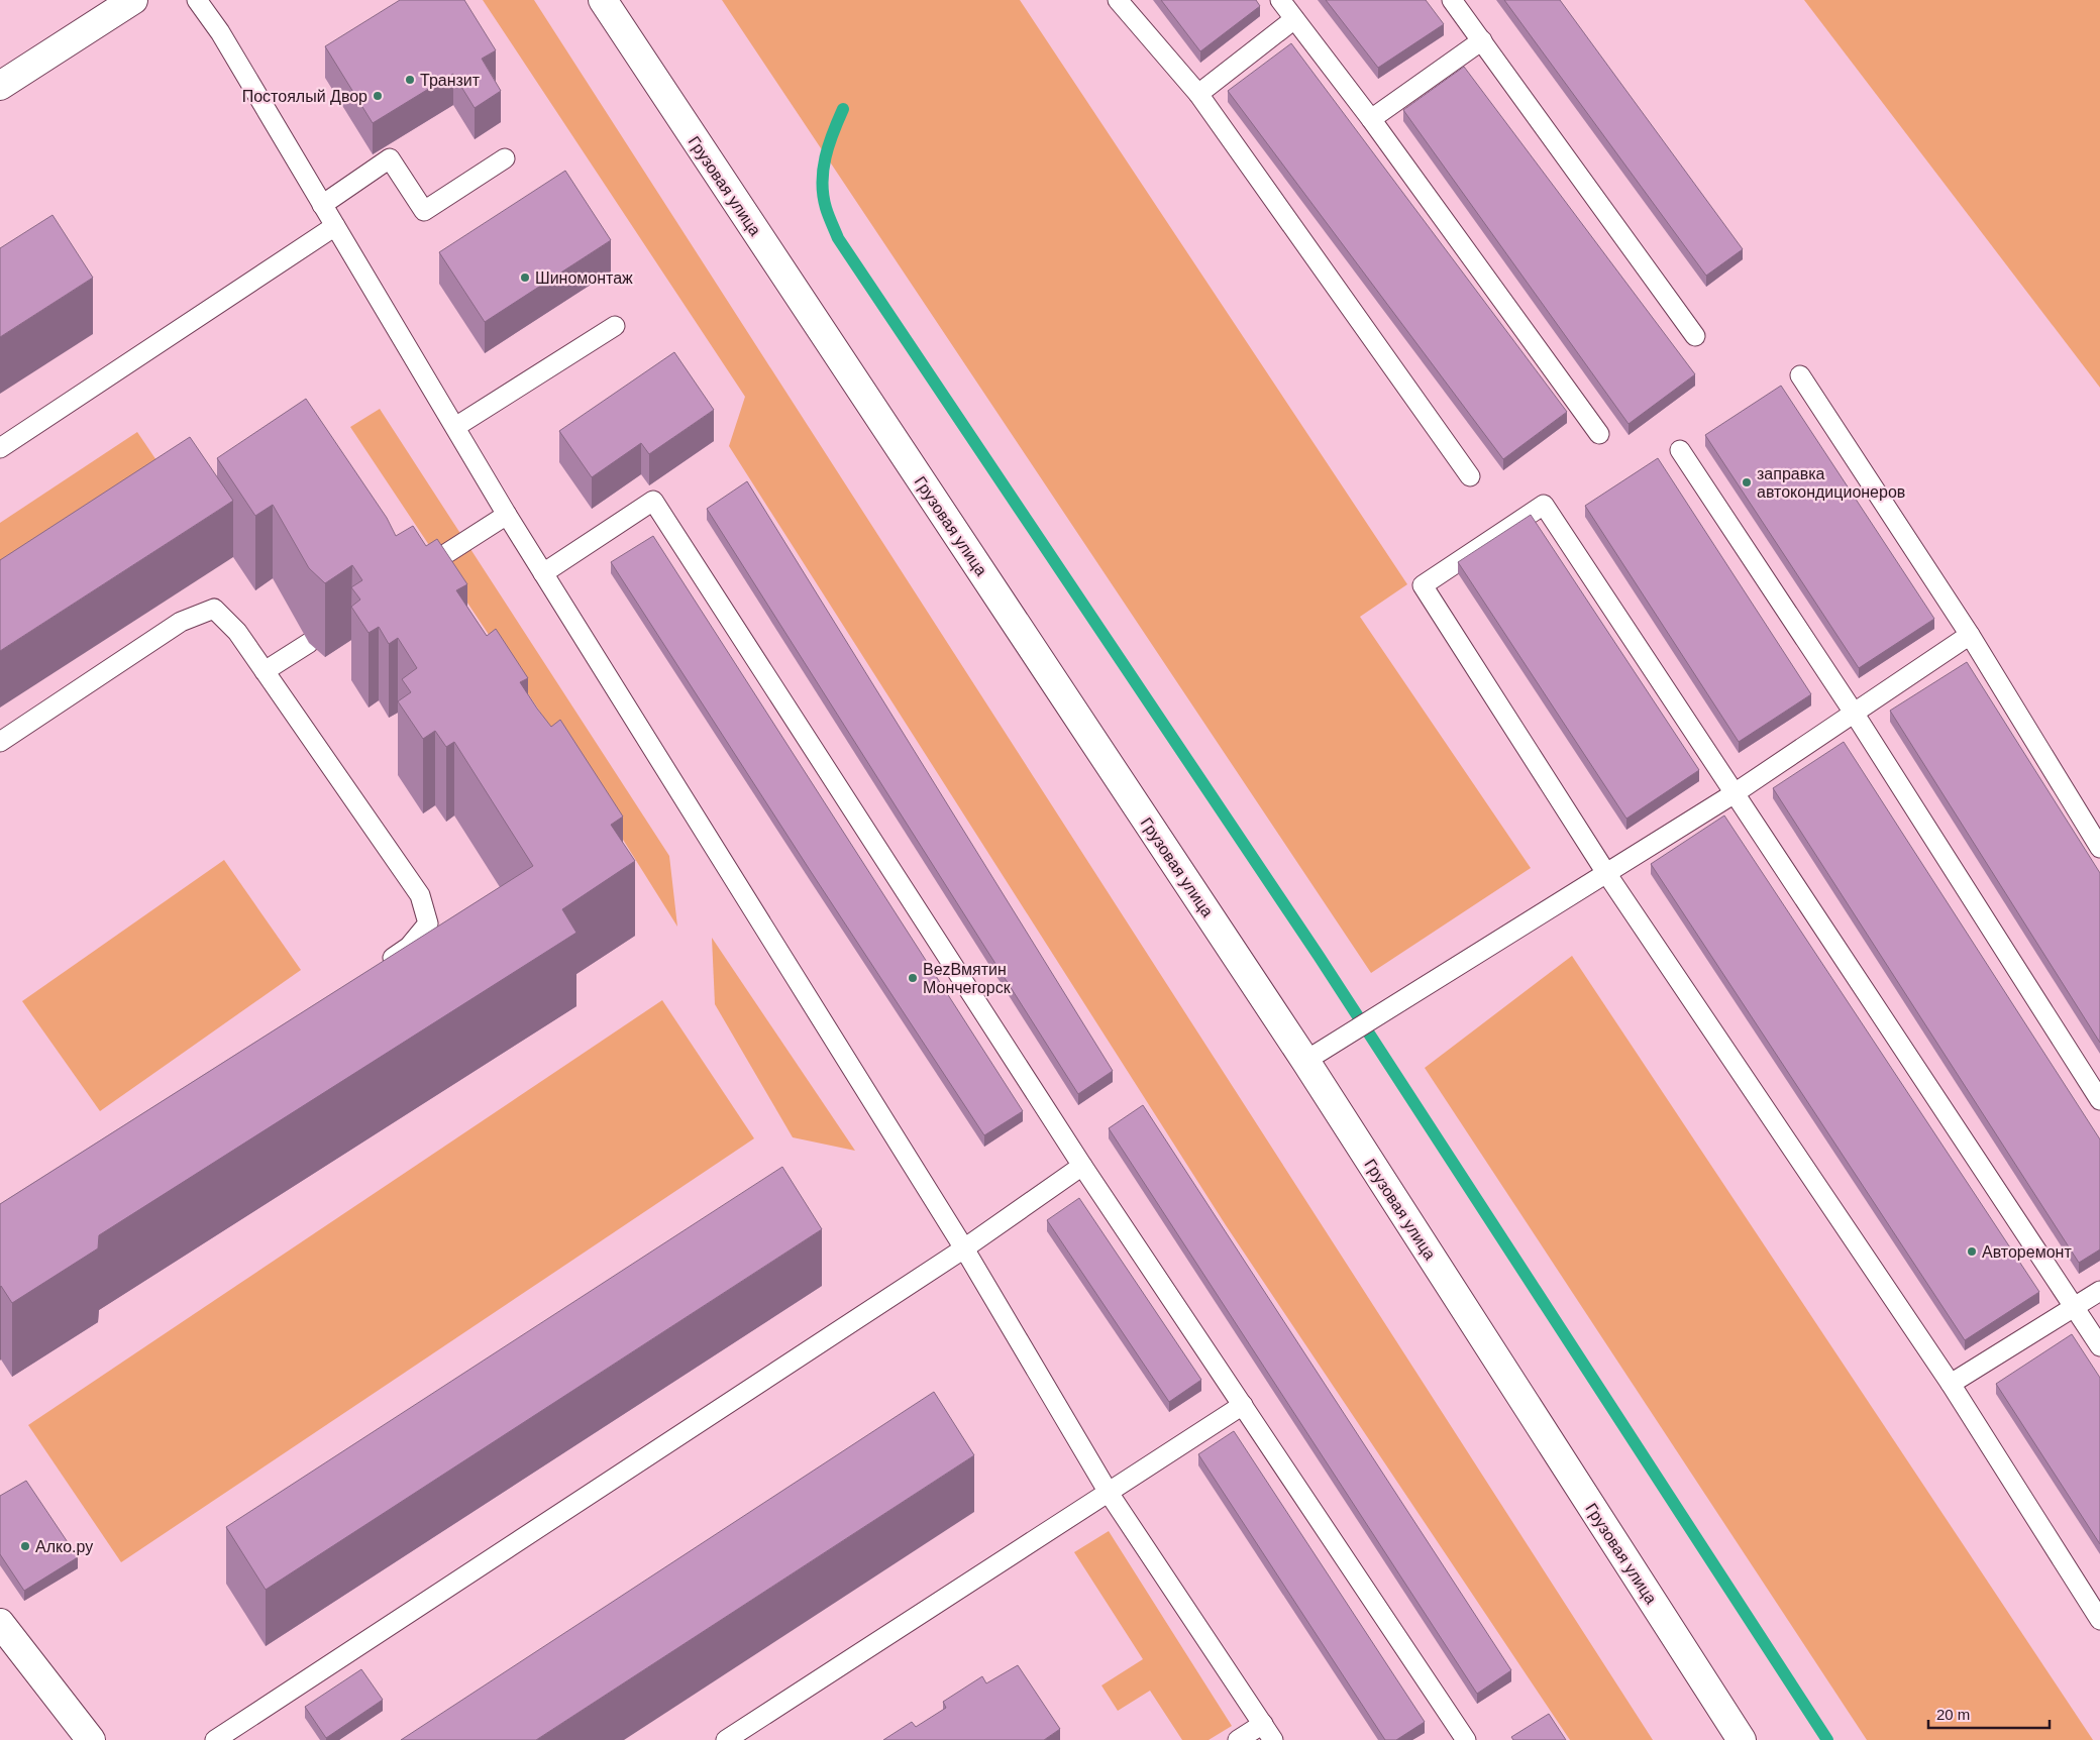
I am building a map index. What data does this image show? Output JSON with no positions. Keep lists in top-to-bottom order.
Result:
{
  "streets": {
    "main road": ["Грузовая улица"]
  },
  "places": [
    "Транзит",
    "Постоялый Двор",
    "Шиномонтаж",
    "заправка автокондиционеров",
    "BezВмятин Мончегорск",
    "Авторемонт",
    "Алко.ру"
  ],
  "scale_bar": "20 m"
}
